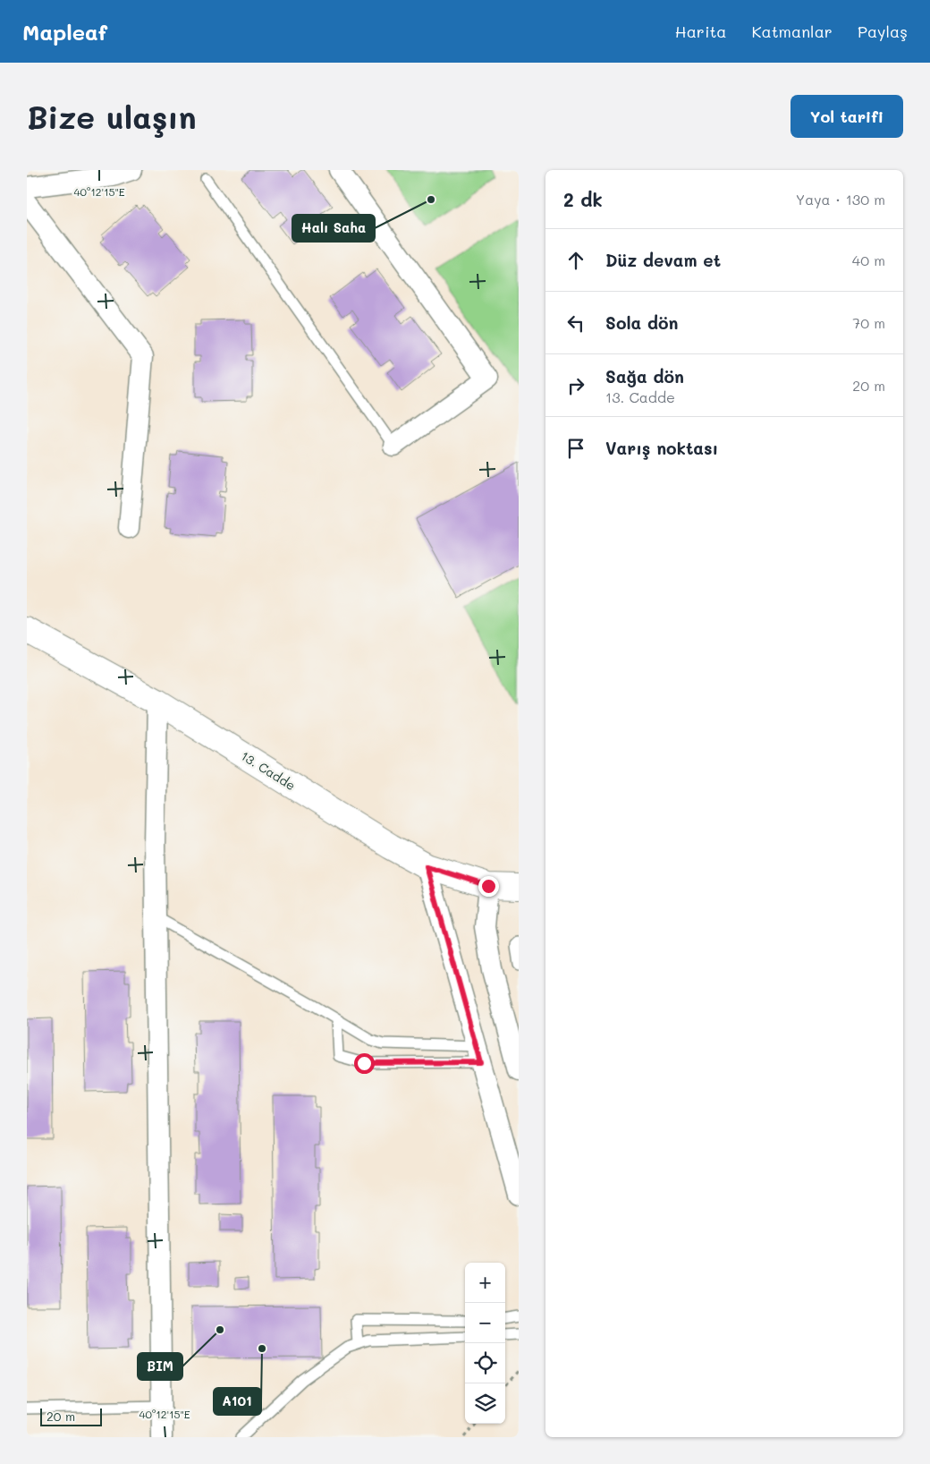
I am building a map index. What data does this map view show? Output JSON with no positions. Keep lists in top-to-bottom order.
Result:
{
  "streets": {
    "street": ["13. Cadde"]
  },
  "places": ["Halı Saha", "BIM", "A101"],
  "scale_bar": "20 m",
  "page": {
    "header": "Mapleaf",
    "nav": ["Harita", "Katmanlar", "Paylaş"],
    "buttons": "Yol tarifi",
    "title": "Bize ulaşın",
    "heading": ["2 dk", "Yaya · 130 m"],
    "list": [
      ["Düz devam et", "40 m"],
      ["Sola dön", "70 m"],
      ["Sağa dön", "13. Cadde", "20 m"],
      "Varış noktası"
    ],
    "map_buttons": ["+", "−"],
    "scale": "20 m"
  },
  "coordinates": ["40°12'15\"E"]
}
